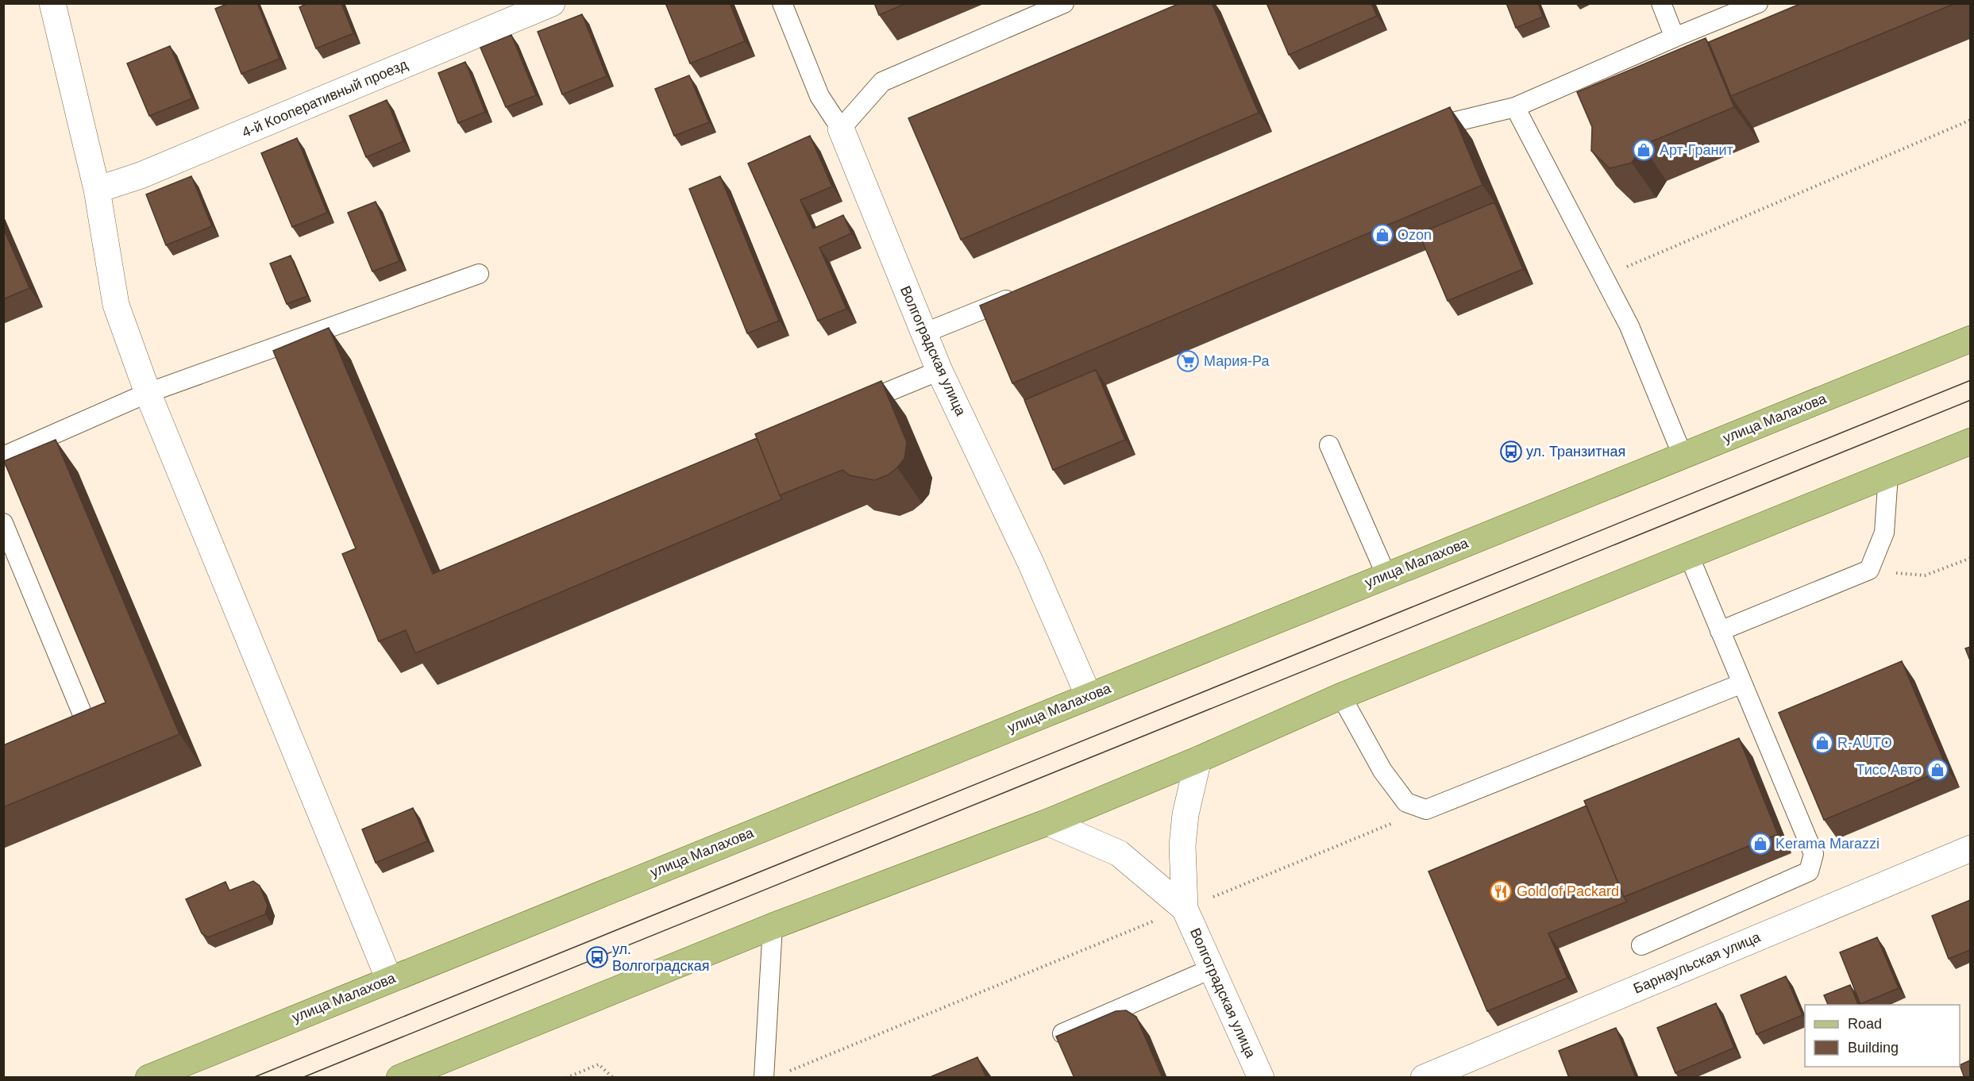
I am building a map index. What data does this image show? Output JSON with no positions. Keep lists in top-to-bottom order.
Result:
{
  "streets": {
    "main road": ["улица Малахова"],
    "street": ["4-й Кооперативный проезд", "Волгоградская улица", "Барнаульская улица"]
  },
  "crossings": [
    ["Волгоградская улица", "улица Малахова"]
  ],
  "places": {
    "shop": [
      "Арт-Гранит",
      "Ozon",
      "R-AUTO",
      "Тисс Авто",
      "Kerama Marazzi"
    ],
    "supermarket": ["Мария-Ра"],
    "bus stop": ["ул. Транзитная", "ул. Волгоградская"],
    "restaurant": ["Gold of Packard"]
  },
  "legend": ["Road", "Building"]
}
